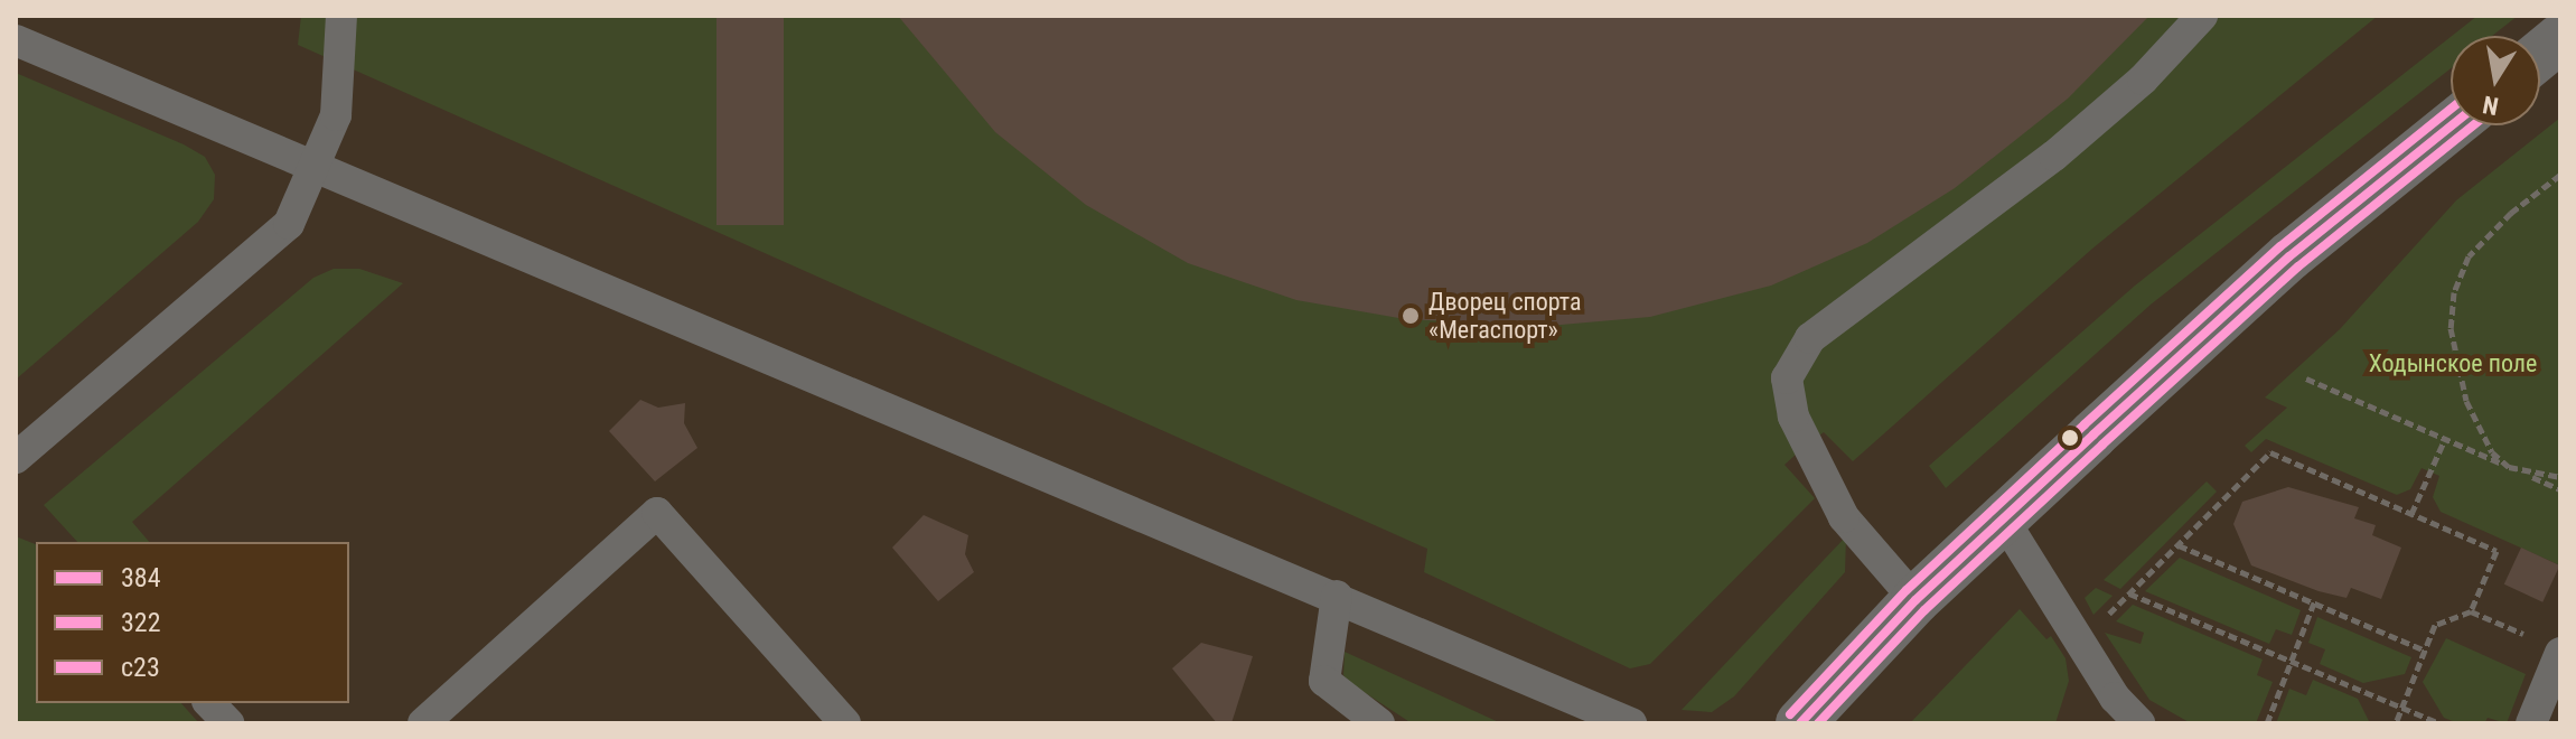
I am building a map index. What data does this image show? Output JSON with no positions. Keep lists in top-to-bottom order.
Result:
{
  "parks": ["Ходынское поле"],
  "places": ["Дворец спорта «Мегаспорт»"],
  "lines": ["transit line с23", "transit line 384", "transit line 322"],
  "legend": ["384", "322", "с23"],
  "north": "bottom"
}
